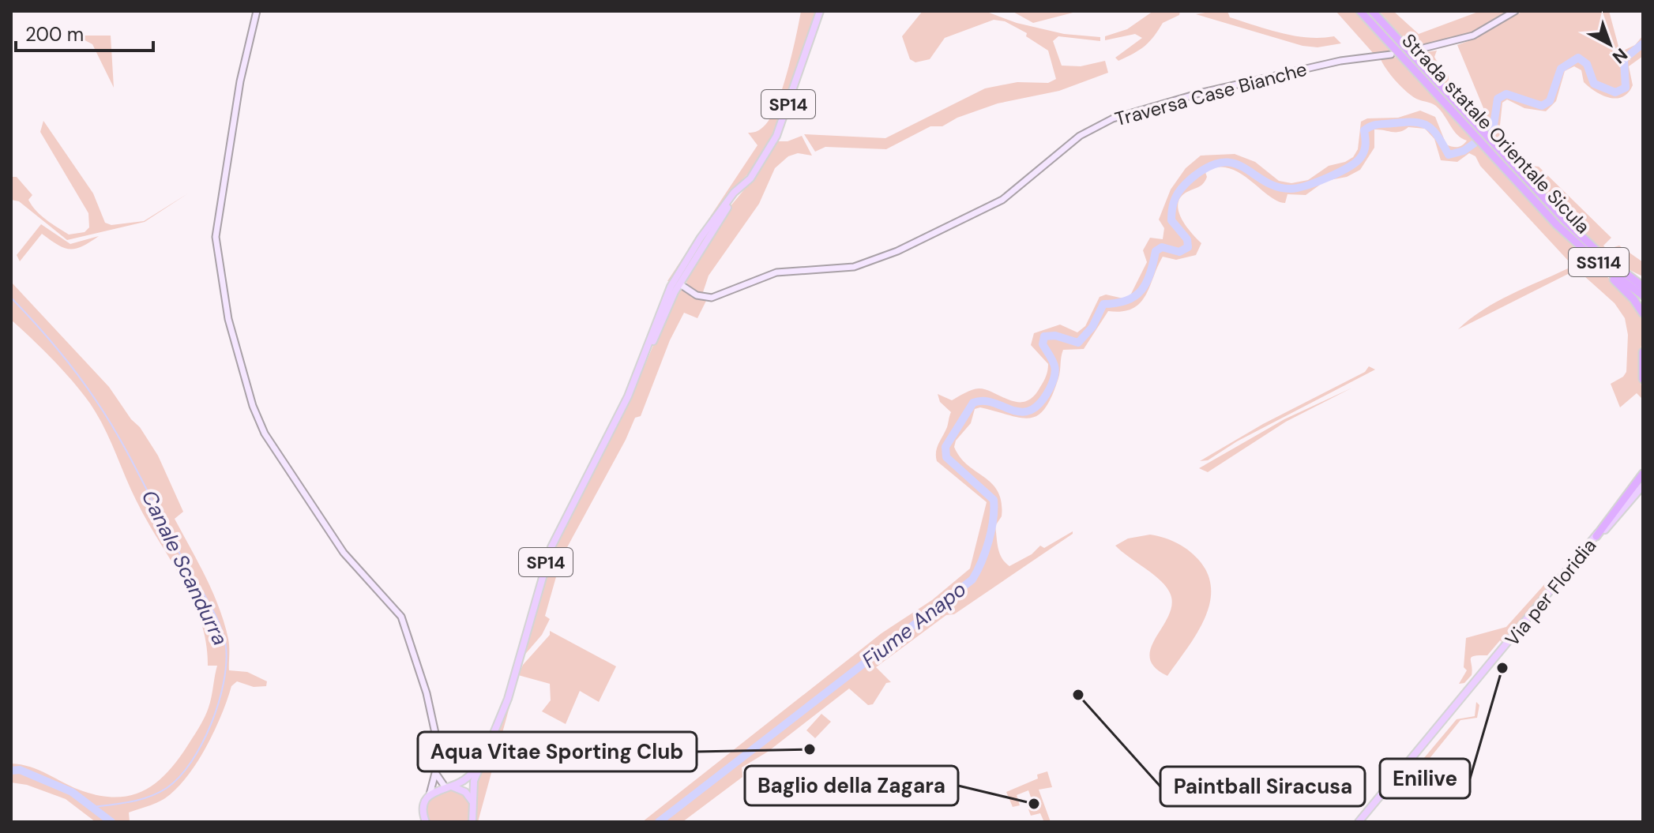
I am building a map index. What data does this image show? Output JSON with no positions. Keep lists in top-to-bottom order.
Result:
{
  "streets": {
    "highway": ["Strada statale Orientale Sicula", "SS114"],
    "main road": ["SP14", "Via per Floridia"],
    "street": ["Traversa Case Bianche"]
  },
  "crossings": [
    ["Traversa Case Bianche", "SP14"]
  ],
  "water": ["Canale Scandurra", "Fiume Anapo"],
  "places": [
    "Enilive",
    "Paintball Siracusa",
    "Aqua Vitae Sporting Club",
    "Baglio della Zagara"
  ],
  "scale_bar": "200 m",
  "north": "bottom right"
}
